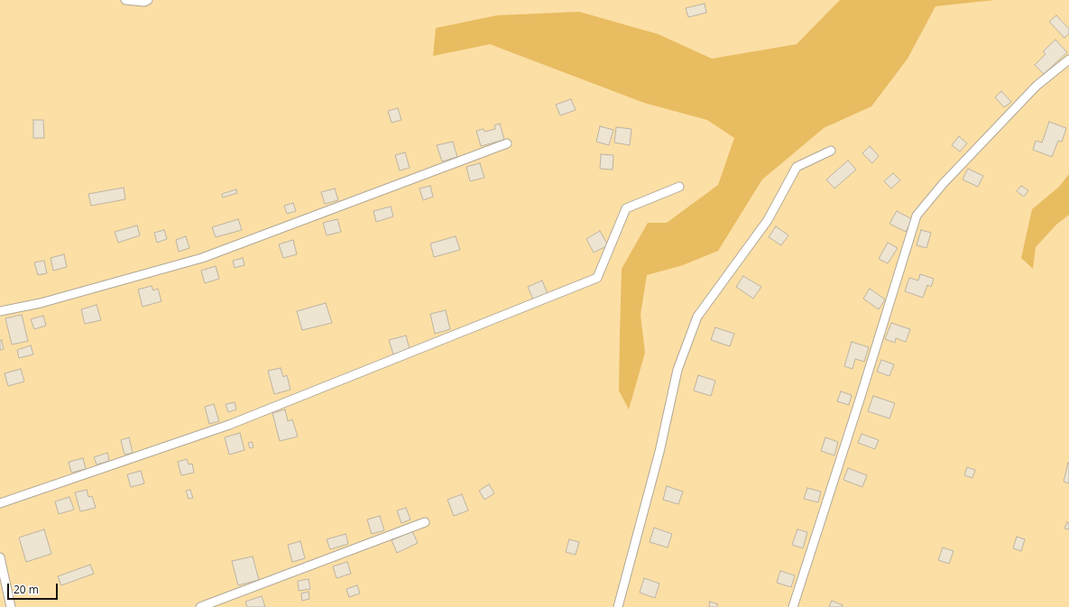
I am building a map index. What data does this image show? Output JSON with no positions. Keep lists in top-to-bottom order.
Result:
{
  "scale_bar": "20 m"
}
